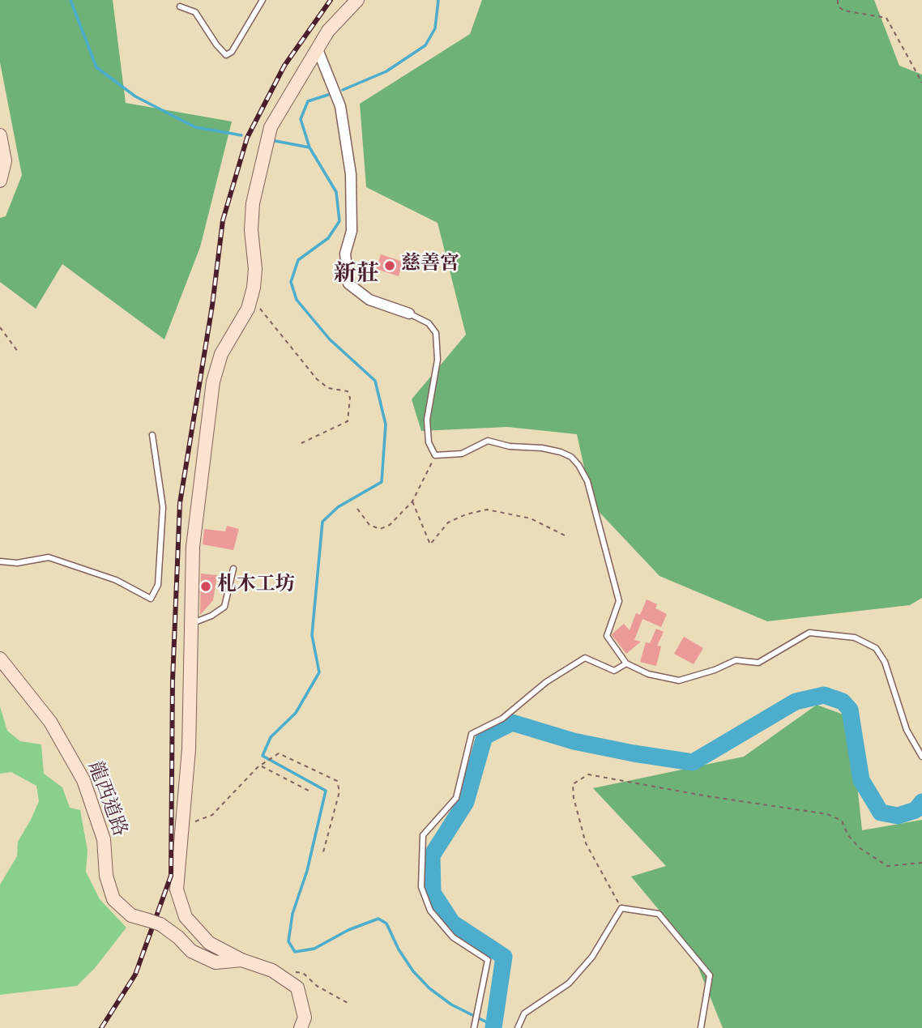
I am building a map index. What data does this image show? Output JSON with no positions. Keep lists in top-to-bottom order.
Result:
{
  "streets": {
    "street": ["龍西道路"]
  },
  "districts": ["新莊"],
  "places": ["慈善宮", "札木工坊"]
}
